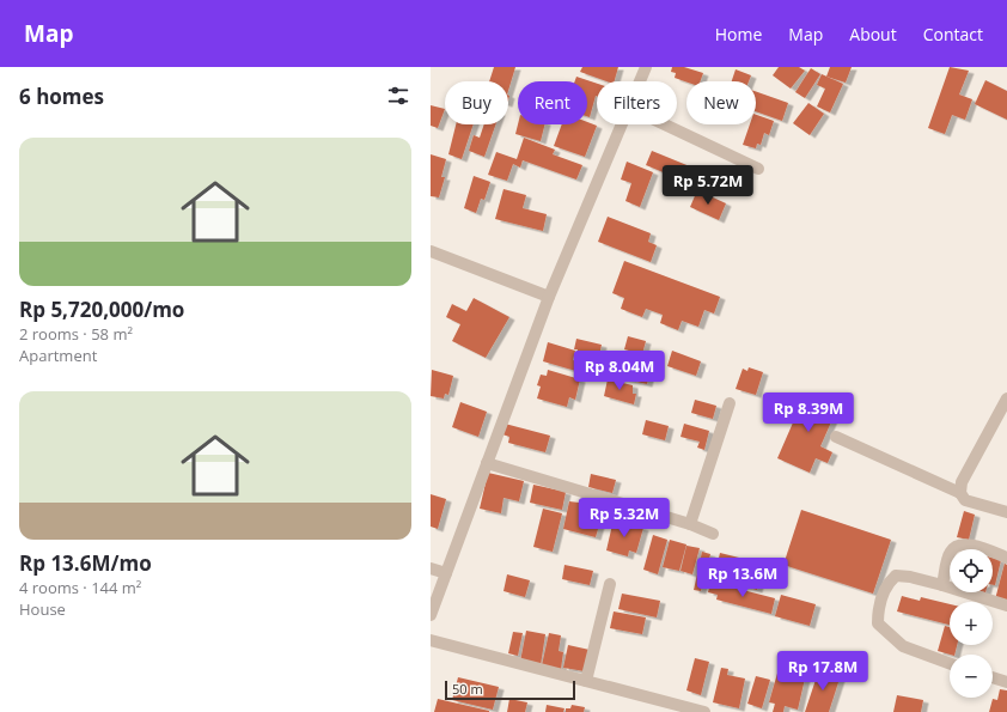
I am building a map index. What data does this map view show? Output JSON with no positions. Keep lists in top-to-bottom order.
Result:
{
  "scale_bar": "50 m",
  "page": {
    "header": "Map",
    "nav": [
      "Home",
      "Map",
      "About",
      "Contact"
    ],
    "heading": "6 homes",
    "chip": [
      "Buy",
      "Rent",
      "Filters",
      "New"
    ],
    "list": [
      {
        "name": "Rp 5,720,000/mo",
        "note": "2 rooms · 58 m² · Apartment"
      },
      {
        "name": "Rp 13.6M/mo",
        "note": "4 rooms · 144 m² · House"
      }
    ],
    "price": [
      "Rp 5.72M",
      "Rp 8.04M",
      "Rp 8.39M",
      "Rp 5.32M",
      "Rp 13.6M",
      "Rp 17.8M"
    ],
    "map_buttons": ["+", "−"],
    "scale": "50 m"
  }
}
